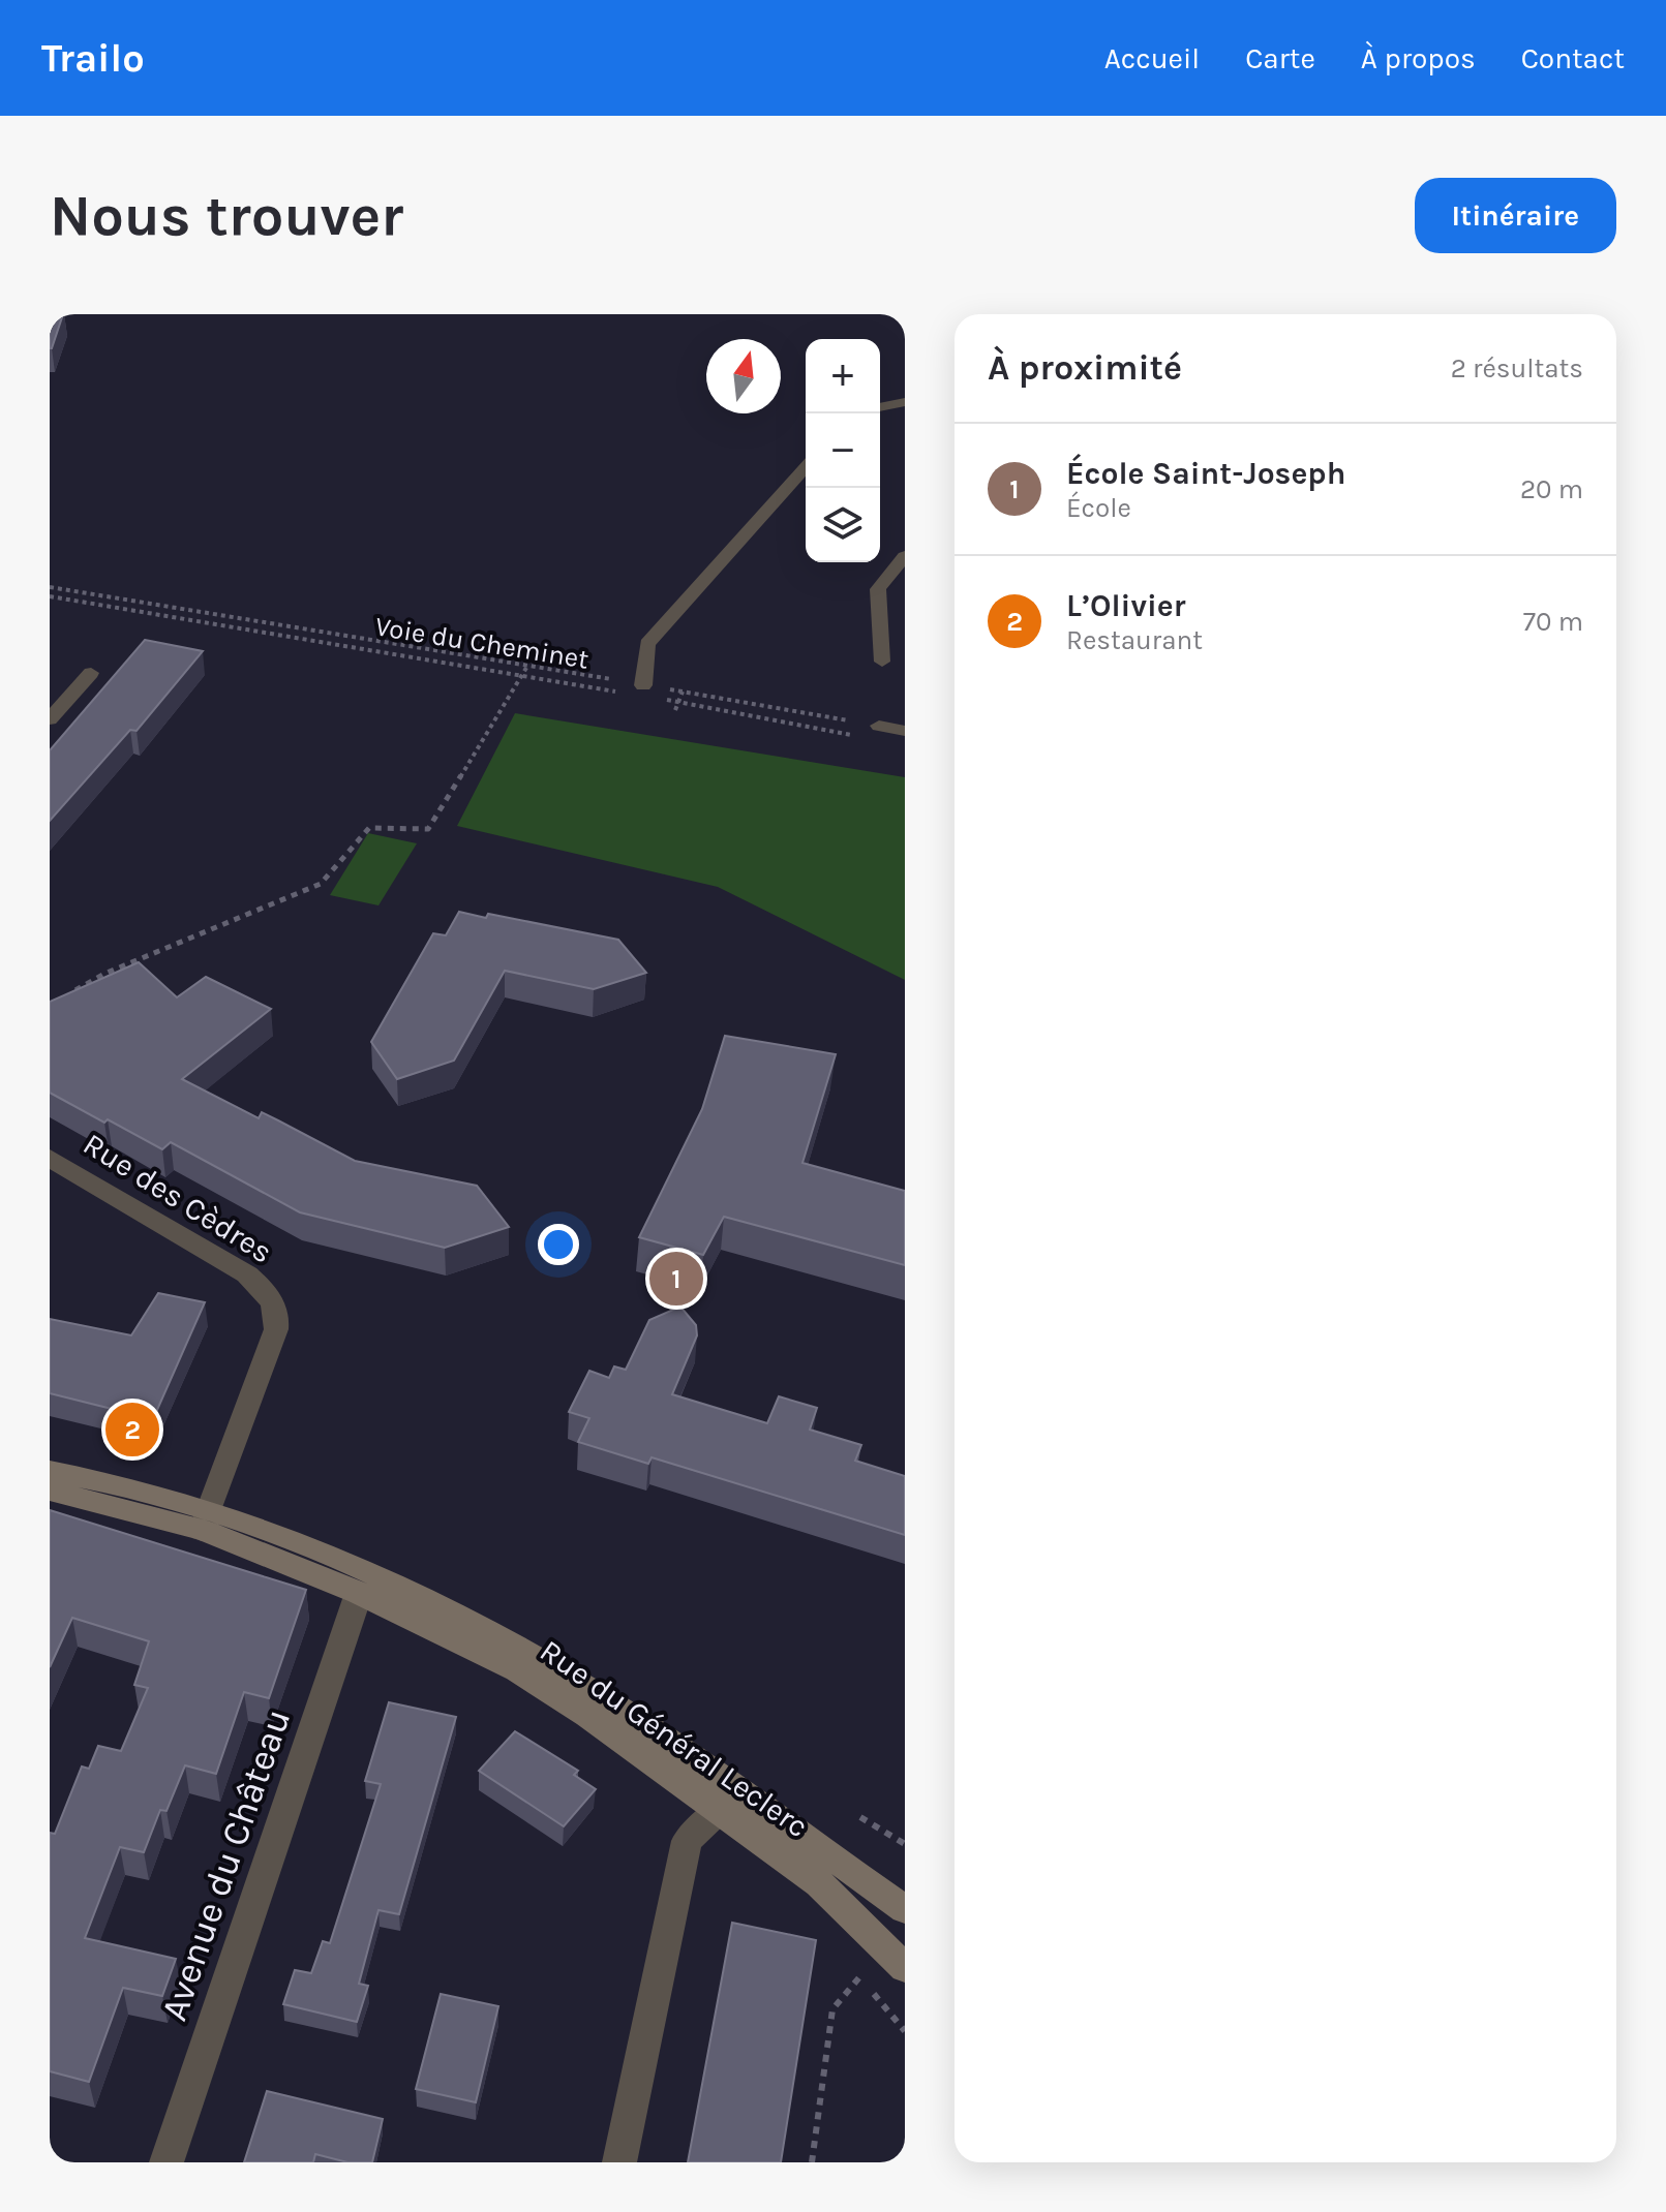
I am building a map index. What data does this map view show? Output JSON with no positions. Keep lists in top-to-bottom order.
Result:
{
  "streets": {
    "main road": ["Rue du Général Leclerc"],
    "street": ["Rue des Cèdres", "Avenue du Château"],
    "path": ["Voie du Cheminet"]
  },
  "crossings": [
    ["Rue des Cèdres", "Rue du Général Leclerc"],
    ["Rue du Général Leclerc", "Avenue du Château"]
  ],
  "north": "top",
  "page": {
    "header": "Trailo",
    "nav": [
      "Accueil",
      "Carte",
      "À propos",
      "Contact"
    ],
    "buttons": "Itinéraire",
    "title": "Nous trouver",
    "heading": ["À proximité", "2 résultats"],
    "map_buttons": ["+", "−"],
    "list": [
      {
        "mark": "1",
        "name": "École Saint-Joseph",
        "note": "École",
        "value": "20 m"
      },
      {
        "mark": "2",
        "name": "L’Olivier",
        "note": "Restaurant",
        "value": "70 m"
      }
    ],
    "pins": ["1", "2"]
  }
}
